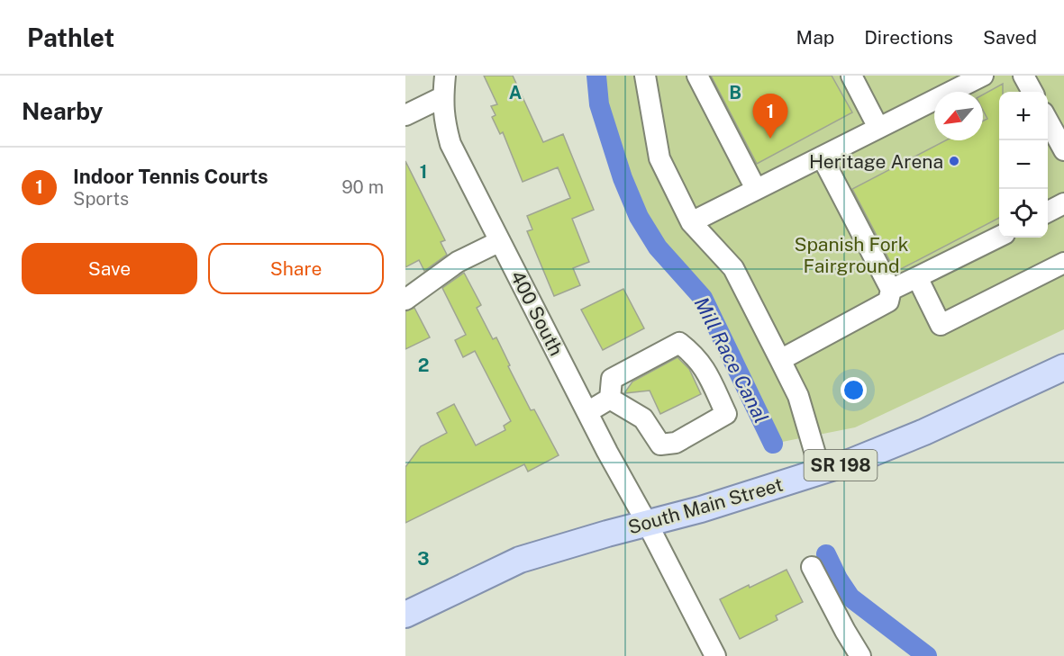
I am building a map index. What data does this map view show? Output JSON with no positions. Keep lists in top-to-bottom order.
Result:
{
  "streets": {
    "main road": ["SR 198", "South Main Street"],
    "street": ["400 South"]
  },
  "crossings": [
    ["400 South", "South Main Street"]
  ],
  "water": ["Mill Race Canal"],
  "parks": ["Spanish Fork Fairground"],
  "places": ["Heritage Arena"],
  "north": "bottom left",
  "page": {
    "header": "Pathlet",
    "nav": ["Map", "Directions", "Saved"],
    "heading": "Nearby",
    "map_buttons": ["+", "−"],
    "pins": "1",
    "list": [
      {
        "mark": "1",
        "name": "Indoor Tennis Courts",
        "note": "Sports",
        "value": "90 m"
      }
    ],
    "buttons": ["Save", "Share"]
  },
  "grid": {
    "columns": ["A", "B"],
    "rows": ["1", "2", "3"]
  }
}
